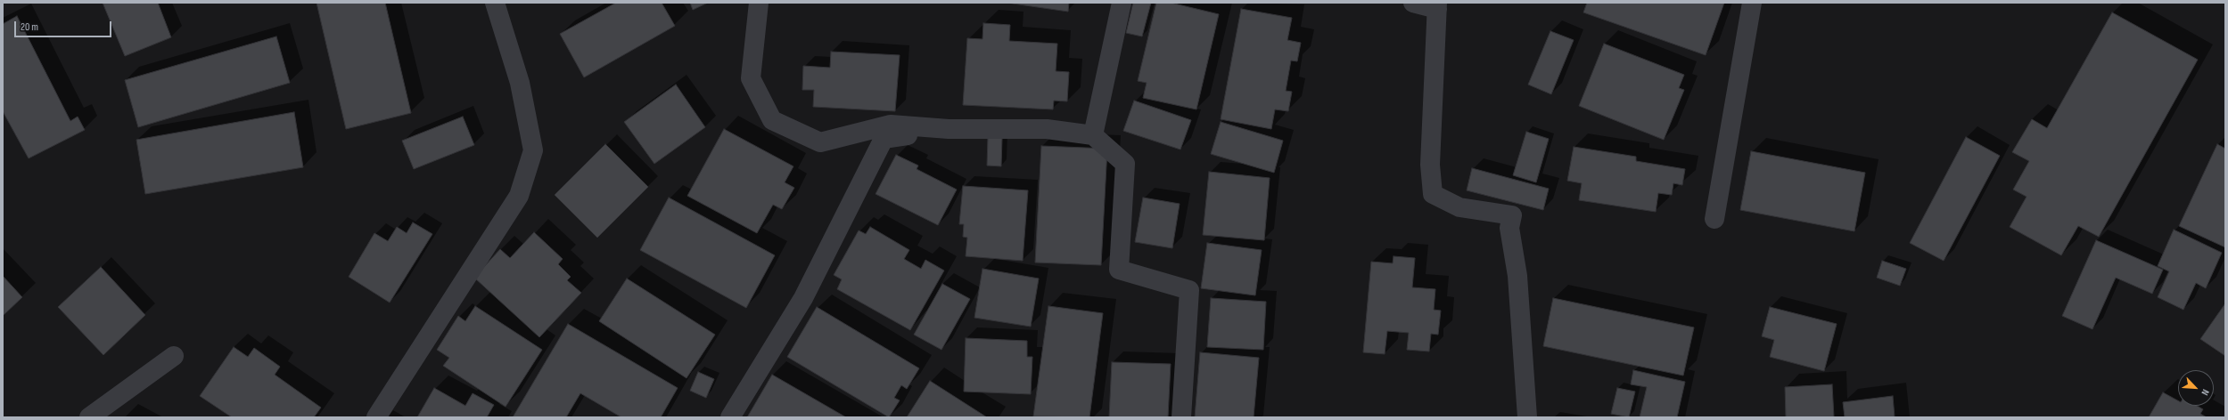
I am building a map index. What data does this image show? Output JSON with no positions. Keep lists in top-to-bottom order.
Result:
{
  "scale_bar": "20 m",
  "north": "bottom right"
}
